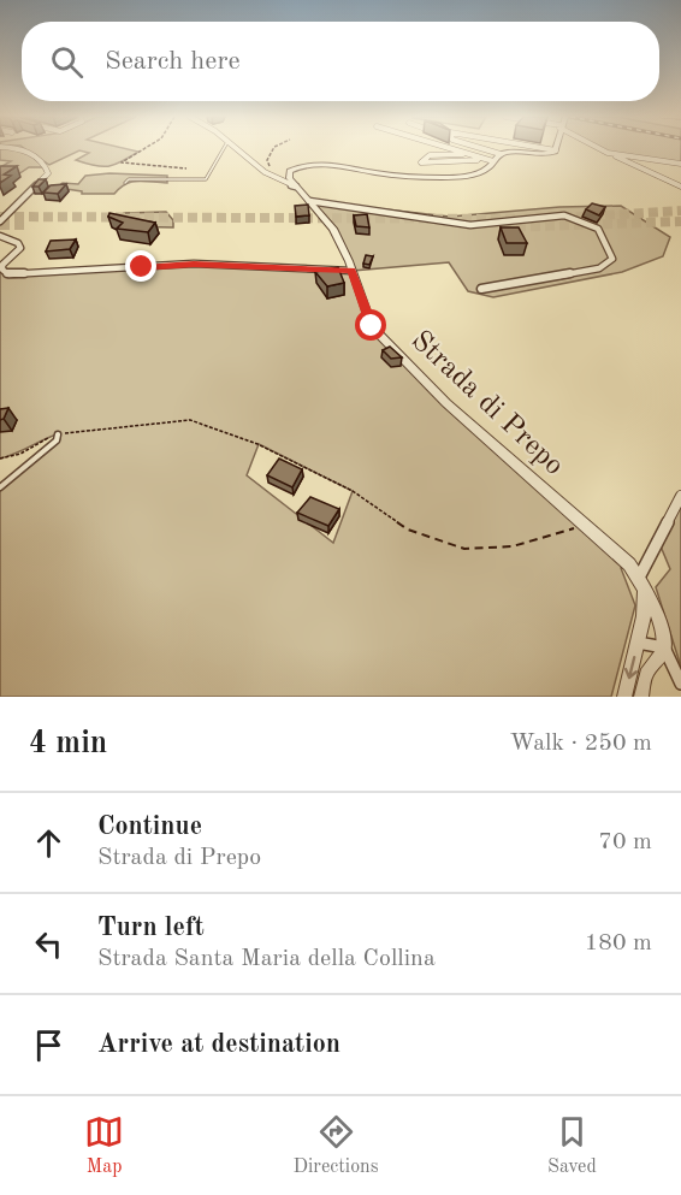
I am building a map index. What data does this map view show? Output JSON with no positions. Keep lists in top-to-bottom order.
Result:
{
  "streets": {
    "street": ["Strada di Prepo"]
  },
  "page": {
    "search": "Search here",
    "heading": ["4 min", "Walk · 250 m"],
    "list": [
      ["Continue", "Strada di Prepo", "70 m"],
      ["Turn left", "Strada Santa Maria della Collina", "180 m"],
      "Arrive at destination"
    ],
    "nav": ["Map", "Directions", "Saved"]
  }
}
